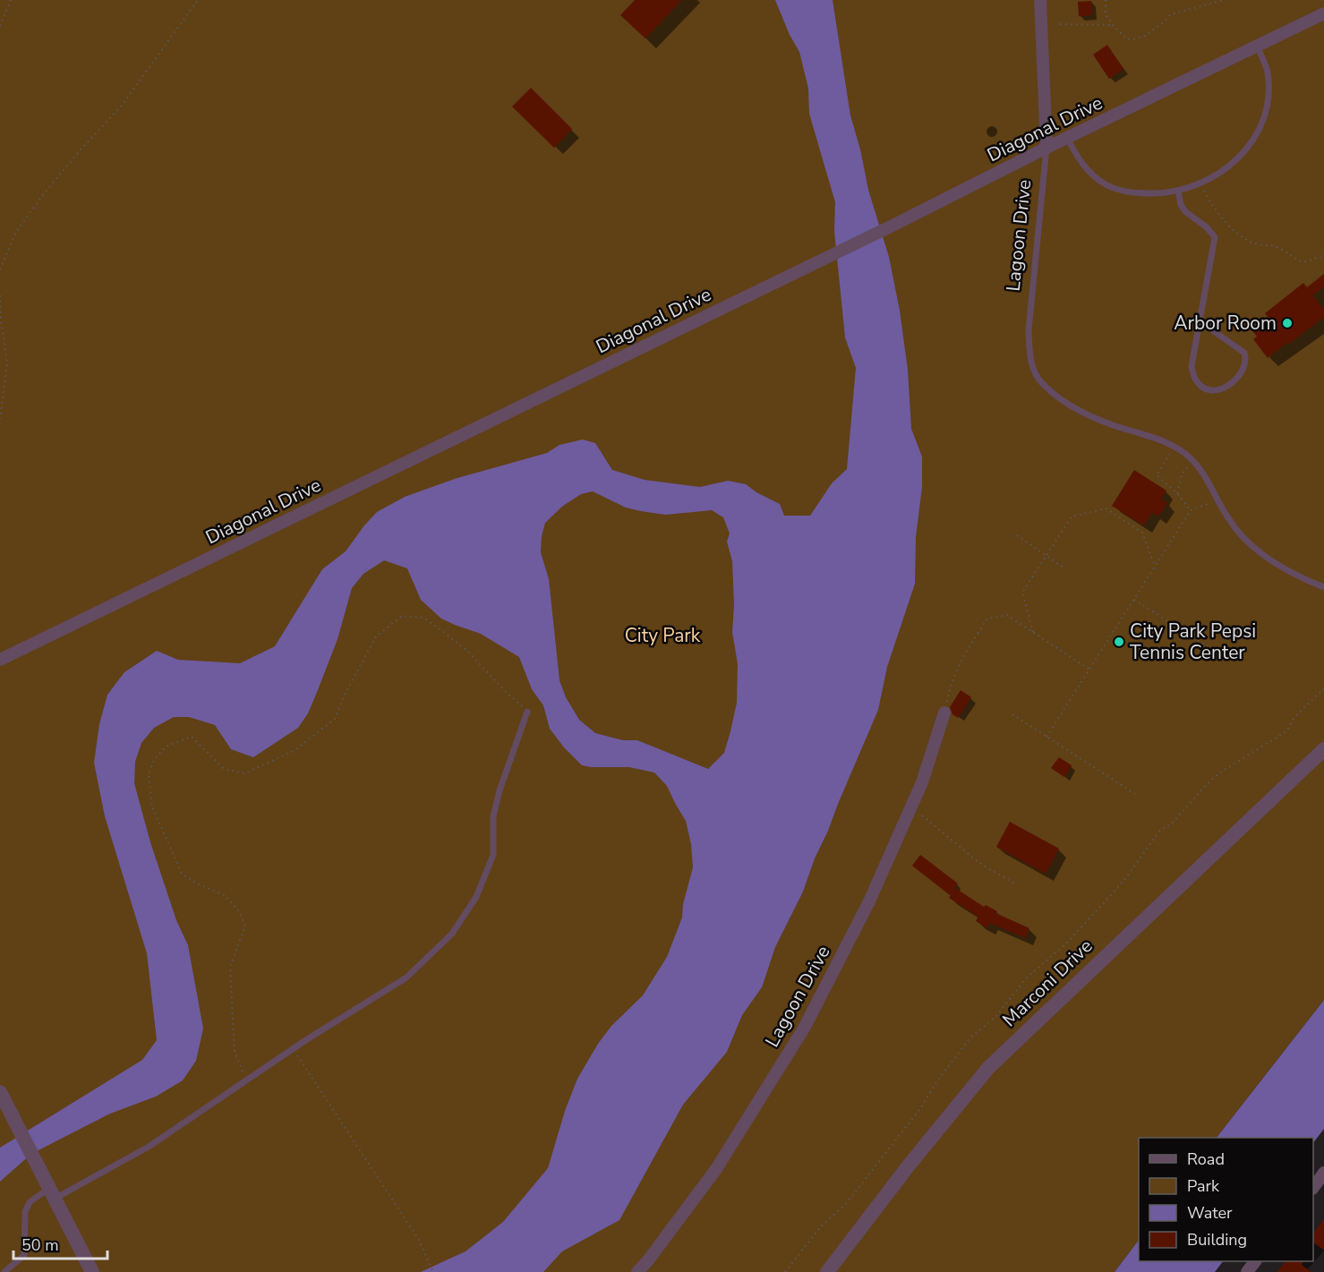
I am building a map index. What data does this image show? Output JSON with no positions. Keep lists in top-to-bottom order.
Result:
{
  "streets": {
    "street": ["Diagonal Drive", "Lagoon Drive", "Marconi Drive"]
  },
  "crossings": [
    ["Diagonal Drive", "Lagoon Drive"]
  ],
  "parks": ["City Park"],
  "places": ["Arbor Room", "City Park Pepsi Tennis Center"],
  "legend": [
    "Road",
    "Park",
    "Water",
    "Building"
  ],
  "scale_bar": "50 m"
}
